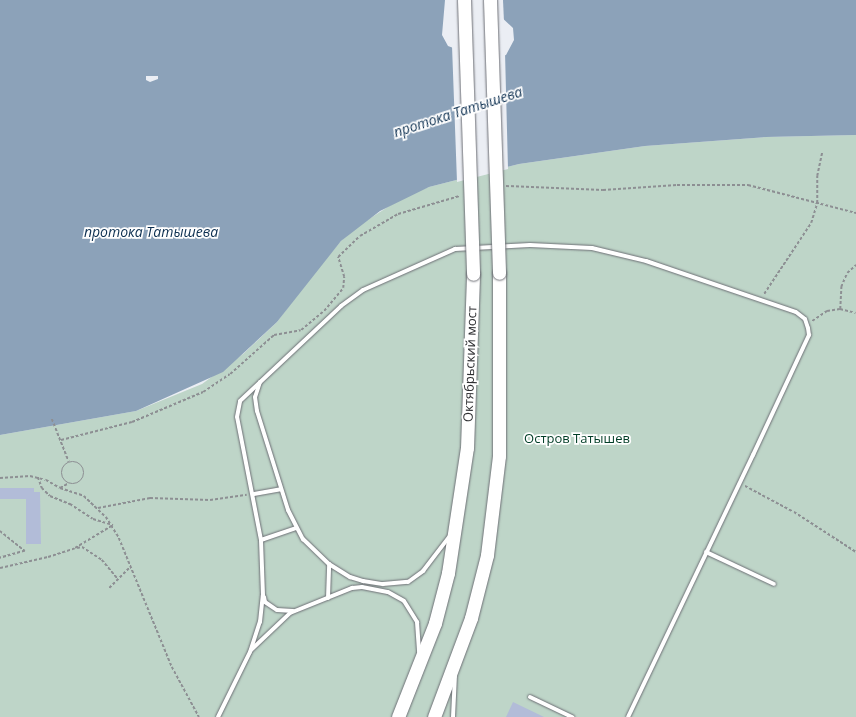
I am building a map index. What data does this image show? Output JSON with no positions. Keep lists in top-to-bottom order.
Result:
{
  "streets": {
    "main road": ["Октябрьский мост"]
  },
  "water": ["протока Татышева"],
  "parks": ["Остров Татышев"]
}
